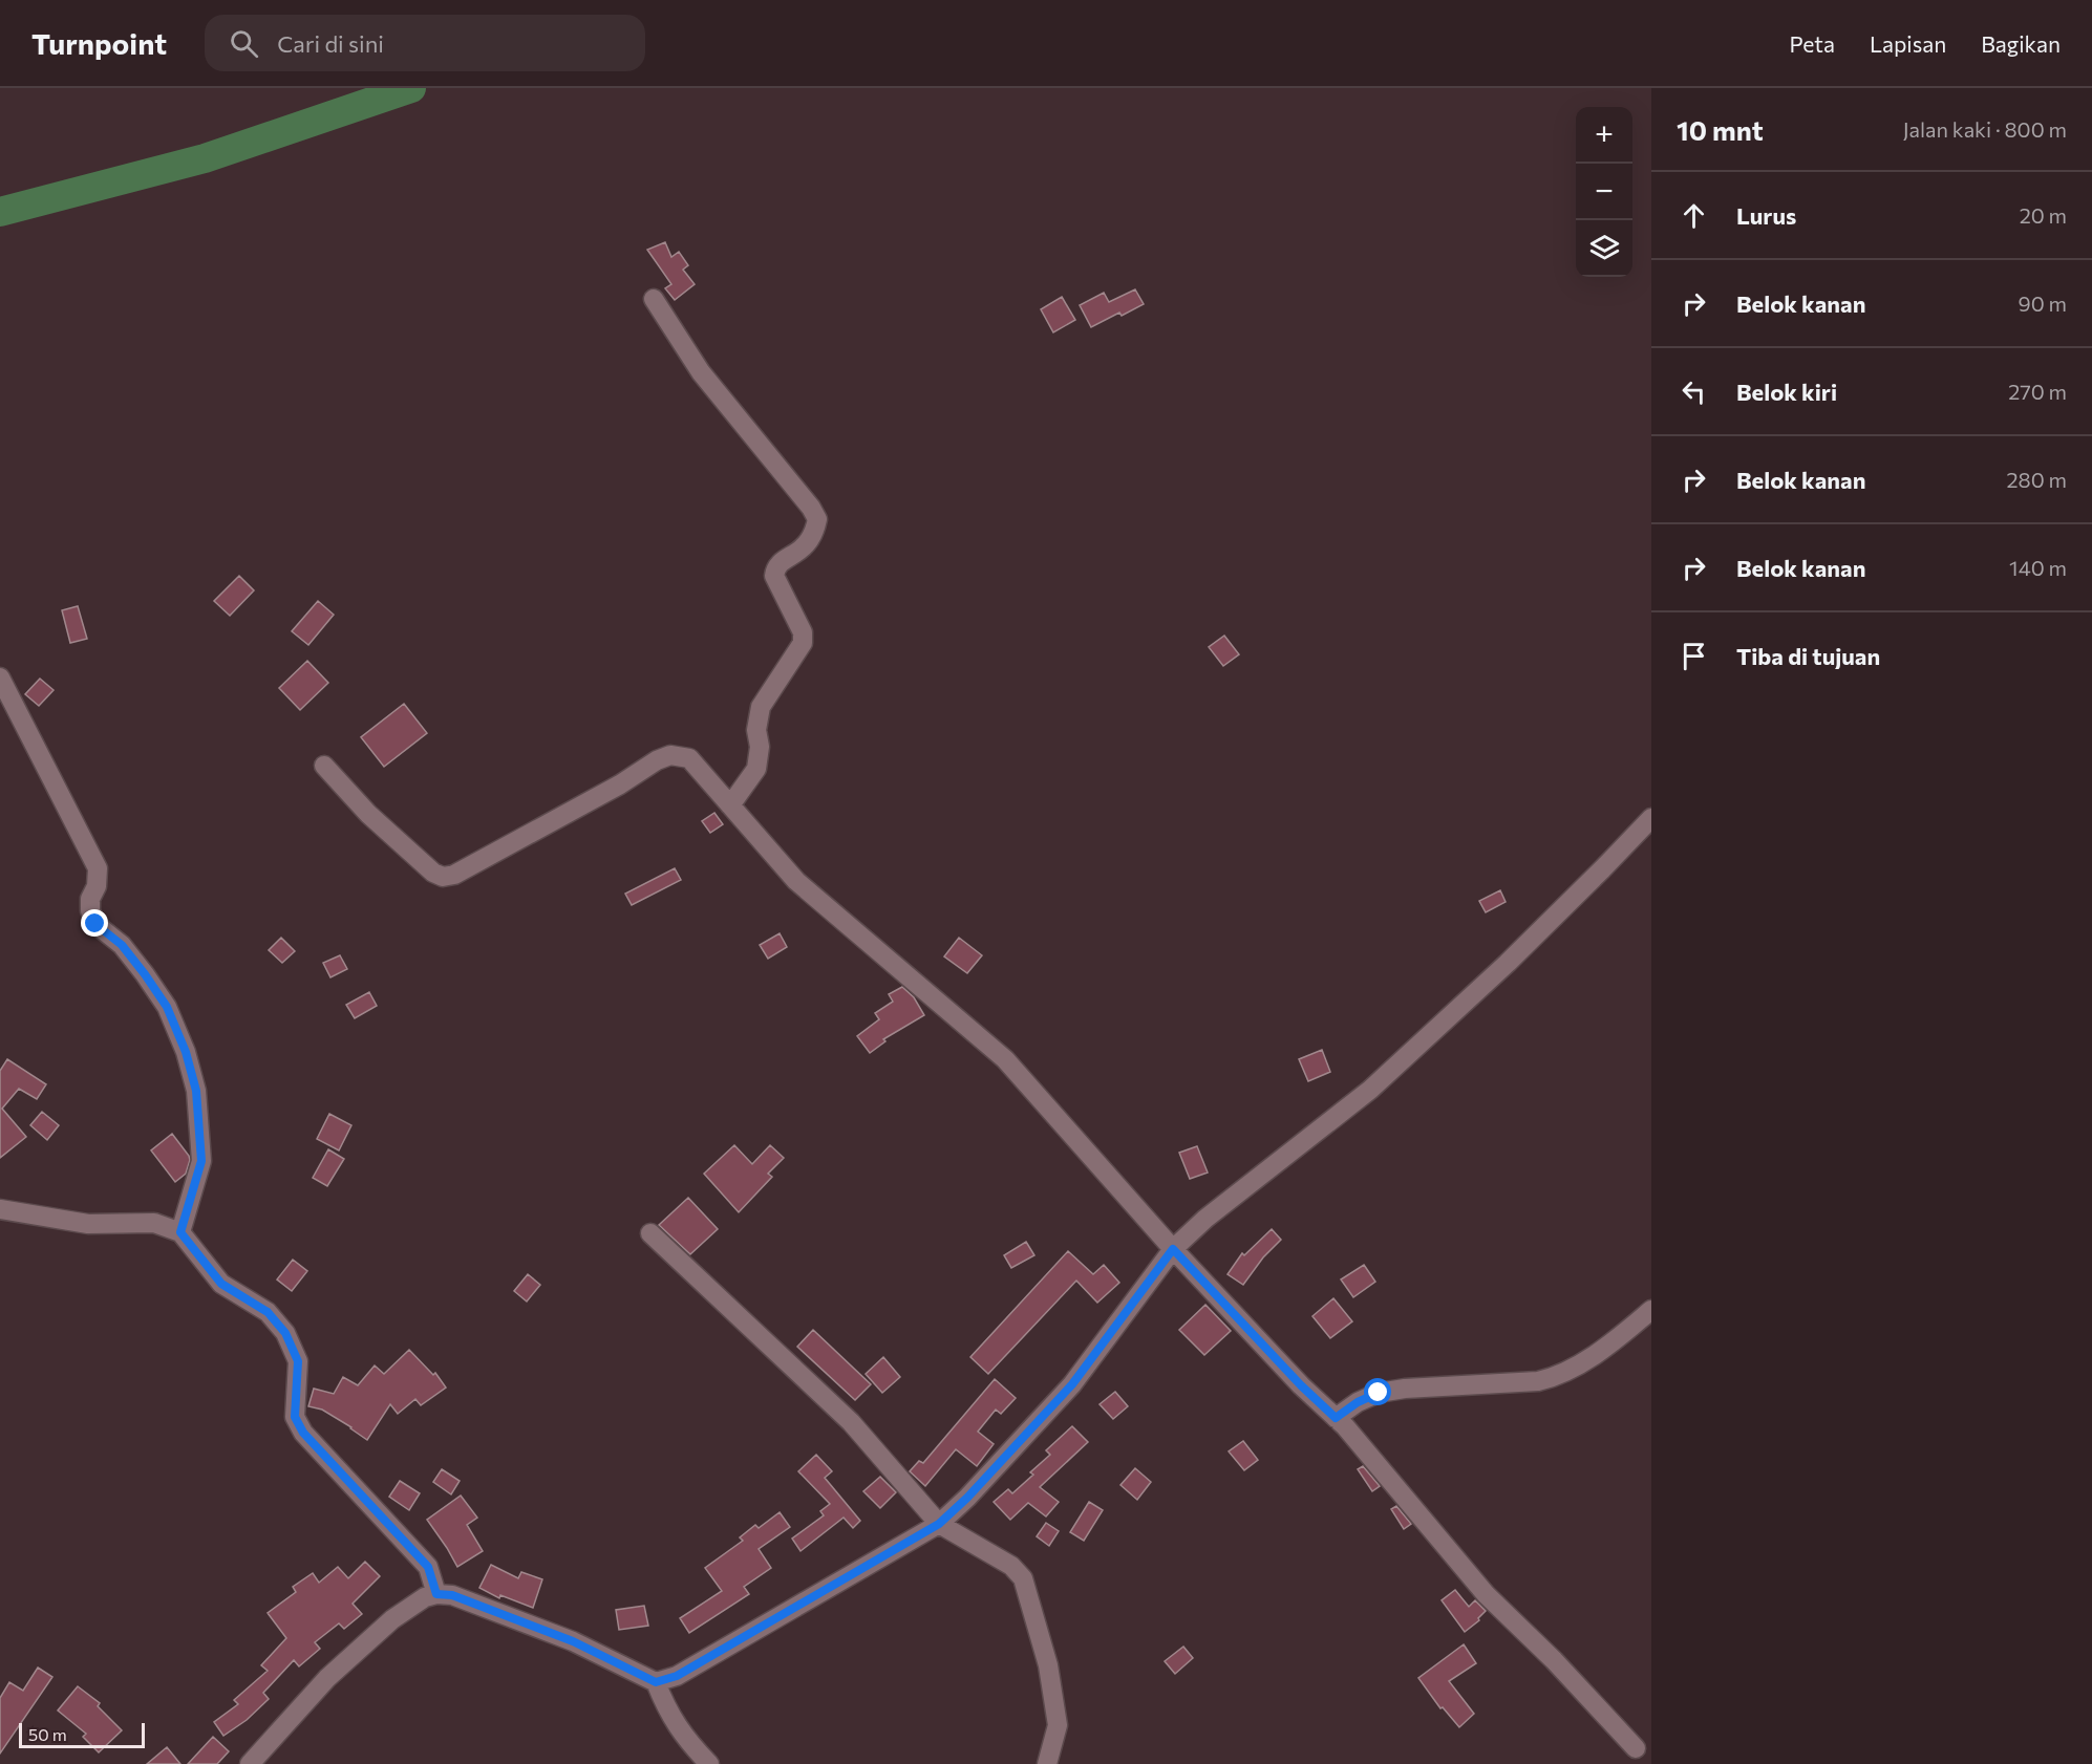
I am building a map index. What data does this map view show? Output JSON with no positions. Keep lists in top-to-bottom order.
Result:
{
  "scale_bar": "50 m",
  "page": {
    "header": "Turnpoint",
    "search": "Cari di sini",
    "nav": ["Peta", "Lapisan", "Bagikan"],
    "heading": ["10 mnt", "Jalan kaki · 800 m"],
    "map_buttons": ["+", "−"],
    "list": [
      ["Lurus", "20 m"],
      ["Belok kanan", "90 m"],
      ["Belok kiri", "270 m"],
      ["Belok kanan", "280 m"],
      ["Belok kanan", "140 m"],
      "Tiba di tujuan"
    ],
    "scale": "50 m"
  }
}
